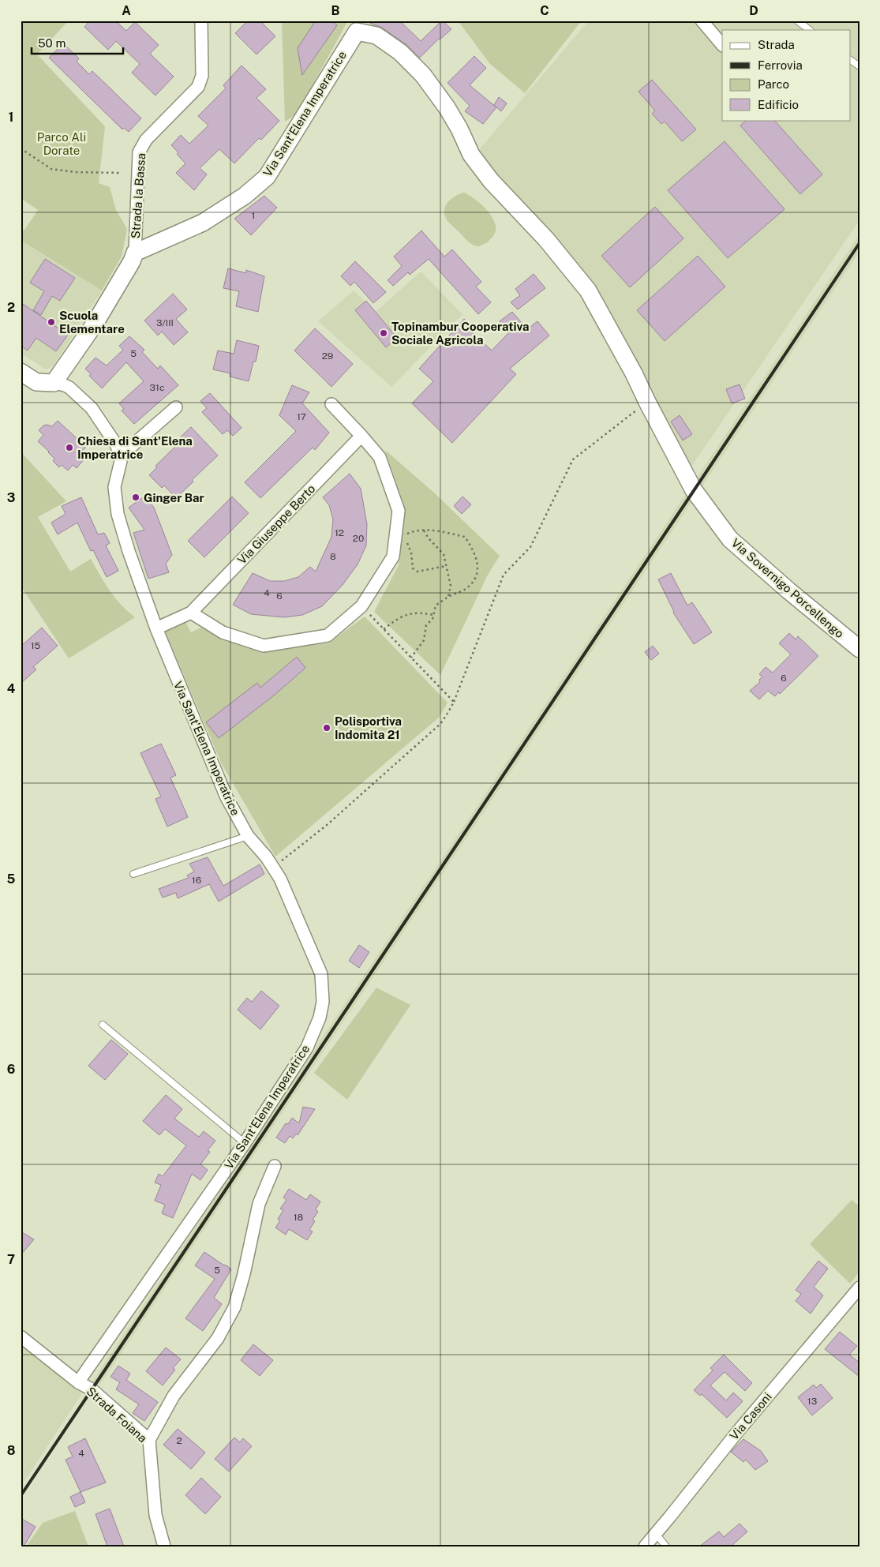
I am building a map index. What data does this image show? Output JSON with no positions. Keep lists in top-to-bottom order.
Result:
{
  "streets": {
    "street": [
      "Via Sant'Elena Imperatrice",
      "Strada la Bassa",
      "Via Giuseppe Berto",
      "Via Sovernigo Porcellengo",
      "Strada Foiana",
      "Via Casoni"
    ]
  },
  "crossings": [
    ["Via Sant'Elena Imperatrice", "Strada la Bassa"],
    ["Via Sant'Elena Imperatrice", "Via Giuseppe Berto"],
    ["Via Sant'Elena Imperatrice", "Via Sovernigo Porcellengo"],
    ["Via Sant'Elena Imperatrice", "Strada Foiana"]
  ],
  "parks": ["Parco Ali Dorate"],
  "places": [
    "Scuola Elementare",
    "Topinambur Cooperativa Sociale Agricola",
    "Chiesa di Sant'Elena Imperatrice",
    "Ginger Bar",
    "Polisportiva Indomita 21"
  ],
  "house_numbers": [
    "1",
    "3/III",
    "5",
    "29",
    "31c",
    "17",
    "12",
    "20",
    "8",
    "4",
    "6",
    "15",
    "6",
    "16",
    "18",
    "5",
    "13",
    "2",
    "4"
  ],
  "legend": [
    "Strada",
    "Ferrovia",
    "Parco",
    "Edificio"
  ],
  "scale_bar": "50 m",
  "grid": {
    "columns": [
      "A",
      "B",
      "C",
      "D"
    ],
    "rows": [
      "1",
      "2",
      "3",
      "4",
      "5",
      "6",
      "7",
      "8"
    ]
  }
}
